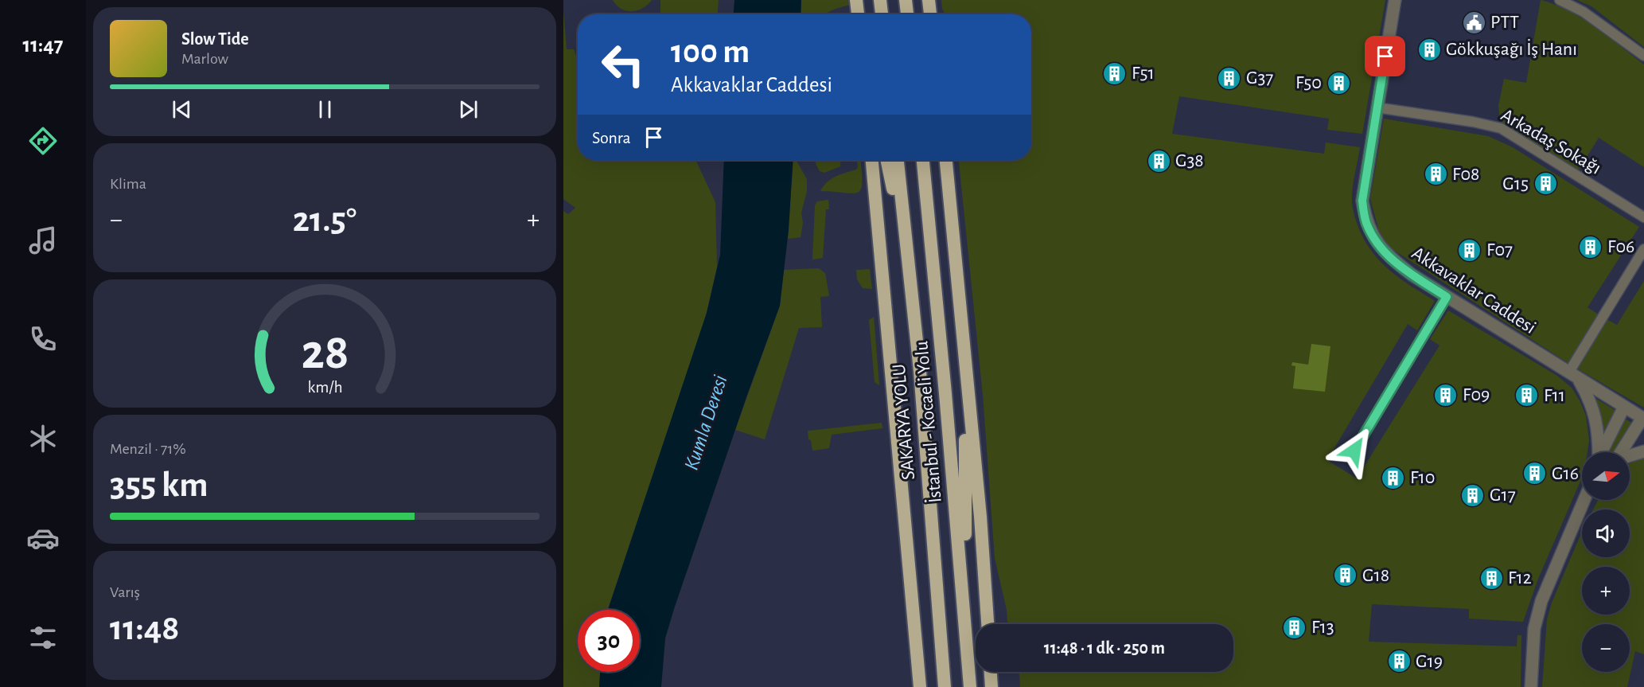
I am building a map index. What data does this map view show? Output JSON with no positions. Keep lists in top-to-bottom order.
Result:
{
  "streets": {
    "highway": ["SAKARYA YOLU", "İstanbul - Kocaeli Yolu"],
    "street": ["Arkadaş Sokağı", "Akkavaklar Caddesi"]
  },
  "crossings": [
    ["Arkadaş Sokağı", "Akkavaklar Caddesi"]
  ],
  "water": ["Kumla Deresi"],
  "places": {
    "public building": ["PTT"],
    "building": [
      "Gökkuşağı İş Hanı",
      "F51",
      "G37",
      "F50",
      "G38",
      "F08",
      "G15",
      "F06",
      "F07",
      "F09",
      "F11",
      "G16",
      "F10",
      "G17",
      "G18",
      "F12",
      "F13",
      "G19"
    ]
  },
  "north": "right",
  "page": {
    "tabs": "11:47",
    "turn": ["100 m", "Akkavaklar Caddesi"],
    "song": ["Slow Tide", "Marlow"],
    "then": "Sonra",
    "tile": [
      "Klima",
      ["Menzil · 71%", "355 km"],
      ["Varış", "11:48"]
    ],
    "heat": ["−", "21.5°", "+"],
    "map_buttons": ["+", "−"],
    "limit": "30",
    "trip": "11:48 · 1 dk · 250 m",
    "gauge": ["28", "km/h"]
  }
}
